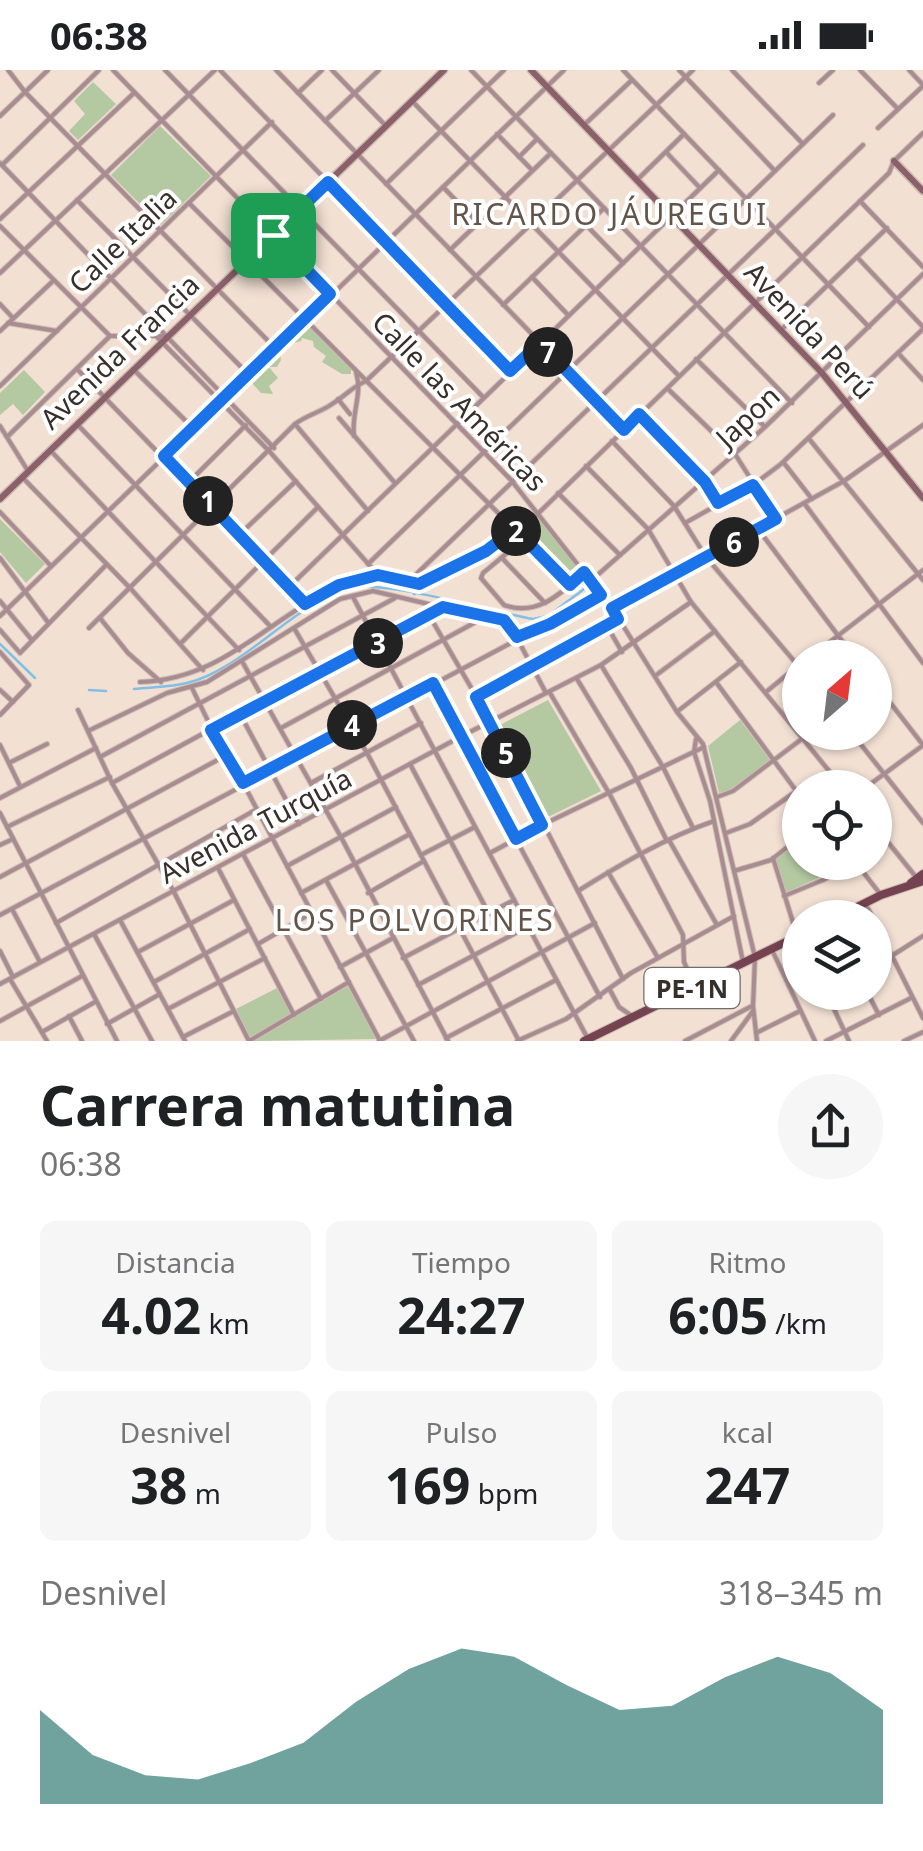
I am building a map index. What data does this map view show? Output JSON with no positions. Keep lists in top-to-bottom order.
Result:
{
  "streets": {
    "main road": ["PE-1N"],
    "street": [
      "Calle Italia",
      "Avenida Perú",
      "Avenida Francia",
      "Calle las Américas",
      "Japon",
      "Avenida Turquía"
    ]
  },
  "crossings": [
    ["Calle Italia", "Calle las Américas"],
    ["Avenida Perú", "Japon"],
    ["Avenida Francia", "Calle las Américas"],
    ["Calle las Américas", "Japon"],
    ["Calle las Américas", "Avenida Turquía"]
  ],
  "districts": ["RICARDO JÁUREGUI", "LOS POLVORINES"],
  "north": "top right",
  "page": {
    "status": "06:38",
    "pins": [
      "7",
      "1",
      "2",
      "6",
      "3",
      "4",
      "5"
    ],
    "heading": ["Carrera matutina", "06:38"],
    "stats": [
      ["Distancia", "4.02 km"],
      ["Tiempo", "24:27"],
      ["Ritmo", "6:05 /km"],
      ["Desnivel", "38 m"],
      ["Pulso", "169 bpm"],
      ["kcal", "247"]
    ],
    "chart": ["Desnivel", "318–345 m"]
  }
}
